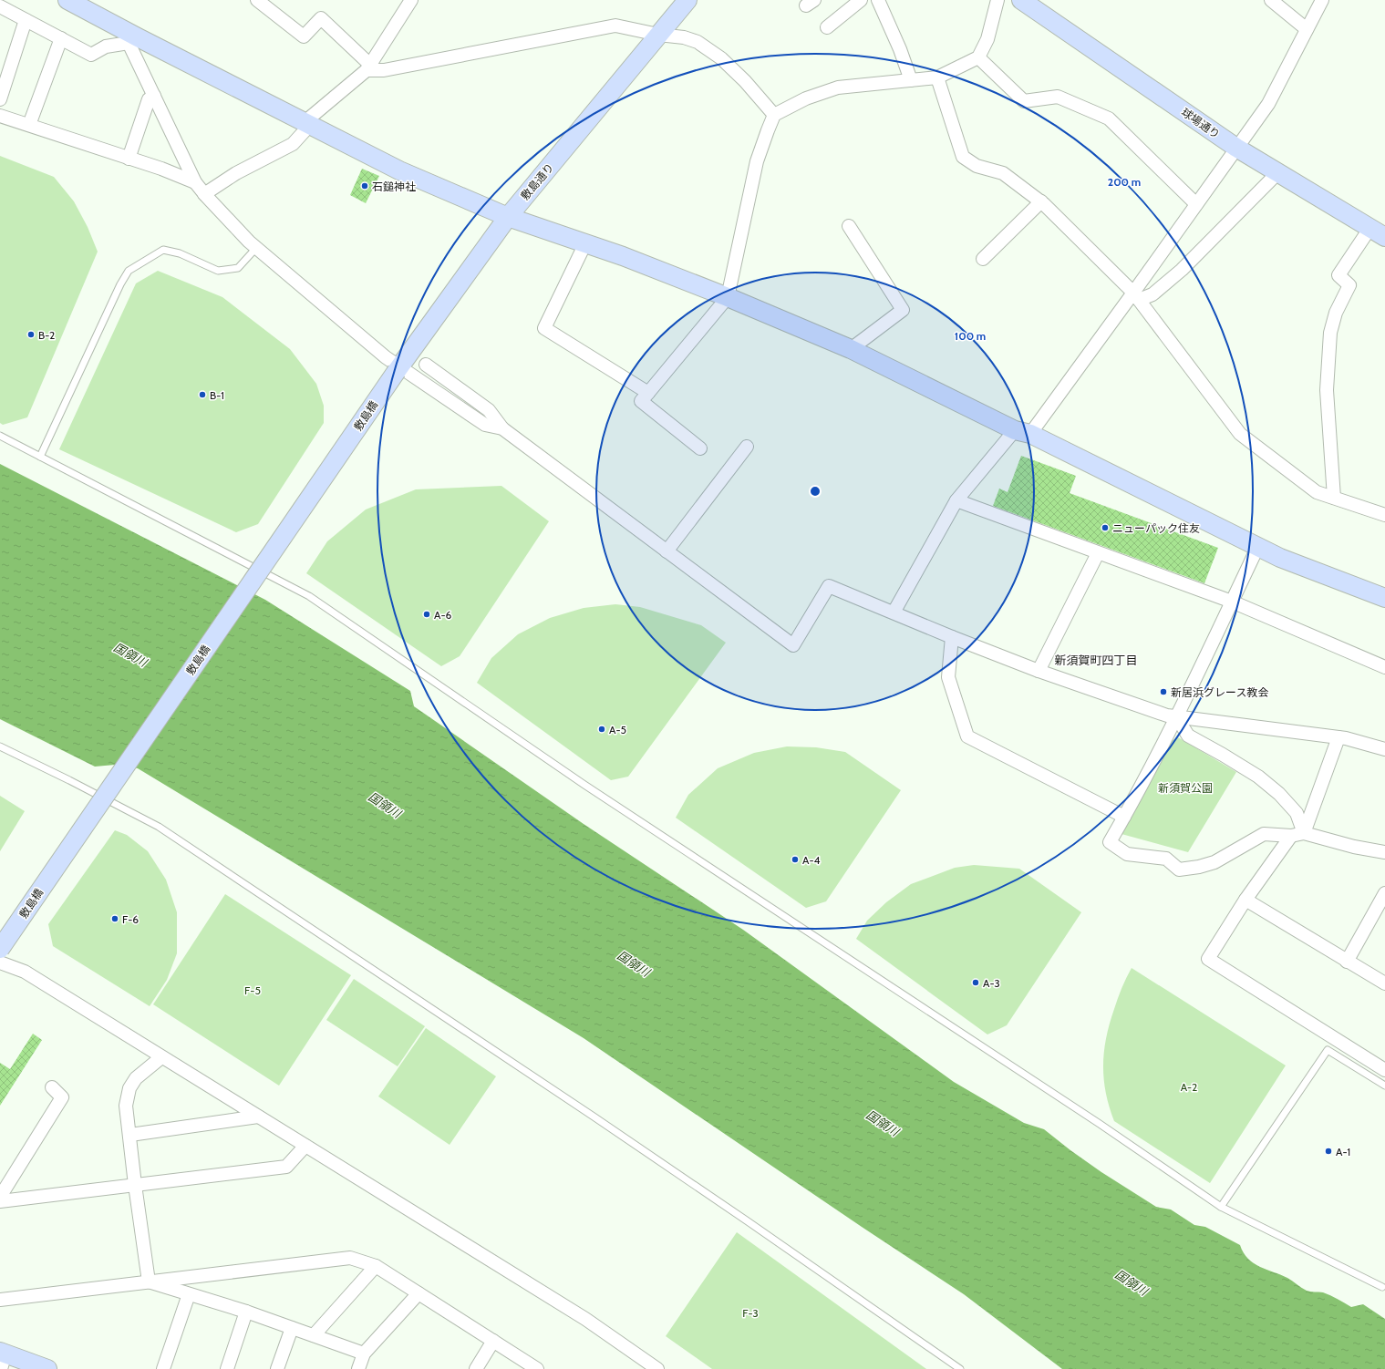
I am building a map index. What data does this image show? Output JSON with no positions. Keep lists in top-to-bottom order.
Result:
{
  "streets": {
    "street": ["球場通り", "敷島通り", "敷島橋"]
  },
  "crossings": [
    ["敷島通り", "敷島橋"]
  ],
  "districts": ["新須賀町四丁目"],
  "water": ["国領川"],
  "parks": [
    "新須賀公園",
    "F-5",
    "A-2",
    "F-3"
  ],
  "places": [
    "石鎚神社",
    "B-2",
    "B-1",
    "ニューパック住友",
    "A-6",
    "新居浜グレース教会",
    "A-5",
    "A-4",
    "F-6",
    "A-3",
    "A-1"
  ],
  "rings": ["200 m", "100 m"]
}
